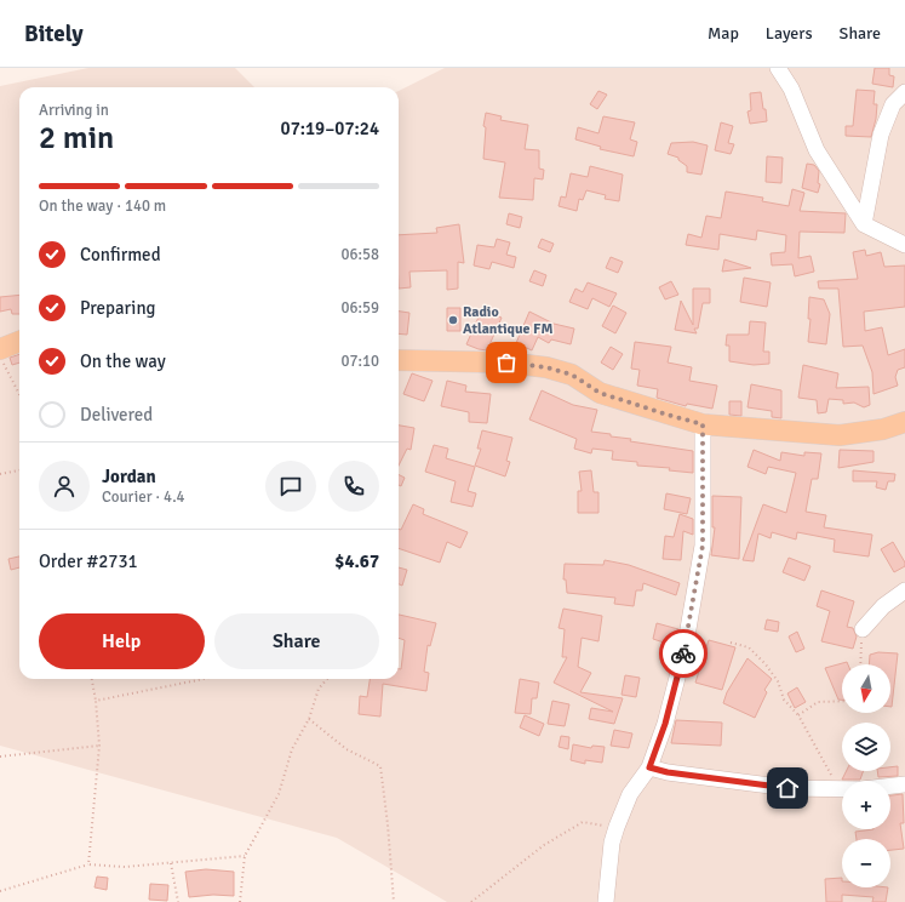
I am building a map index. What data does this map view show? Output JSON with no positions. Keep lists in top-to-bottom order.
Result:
{
  "places": ["Radio Atlantique FM"],
  "north": "bottom",
  "page": {
    "header": "Bitely",
    "nav": ["Map", "Layers", "Share"],
    "heading": ["2 min", "Arriving in", "07:19–07:24"],
    "panel": [
      "Jordan",
      "Courier · 4.4",
      "Order #2731",
      "$4.67"
    ],
    "bar": "On the way · 140 m",
    "list": [
      ["Confirmed", "06:58"],
      ["Preparing", "06:59"],
      ["On the way", "07:10"],
      "Delivered"
    ],
    "buttons": ["Help", "Share"],
    "map_buttons": ["+", "−"]
  }
}
